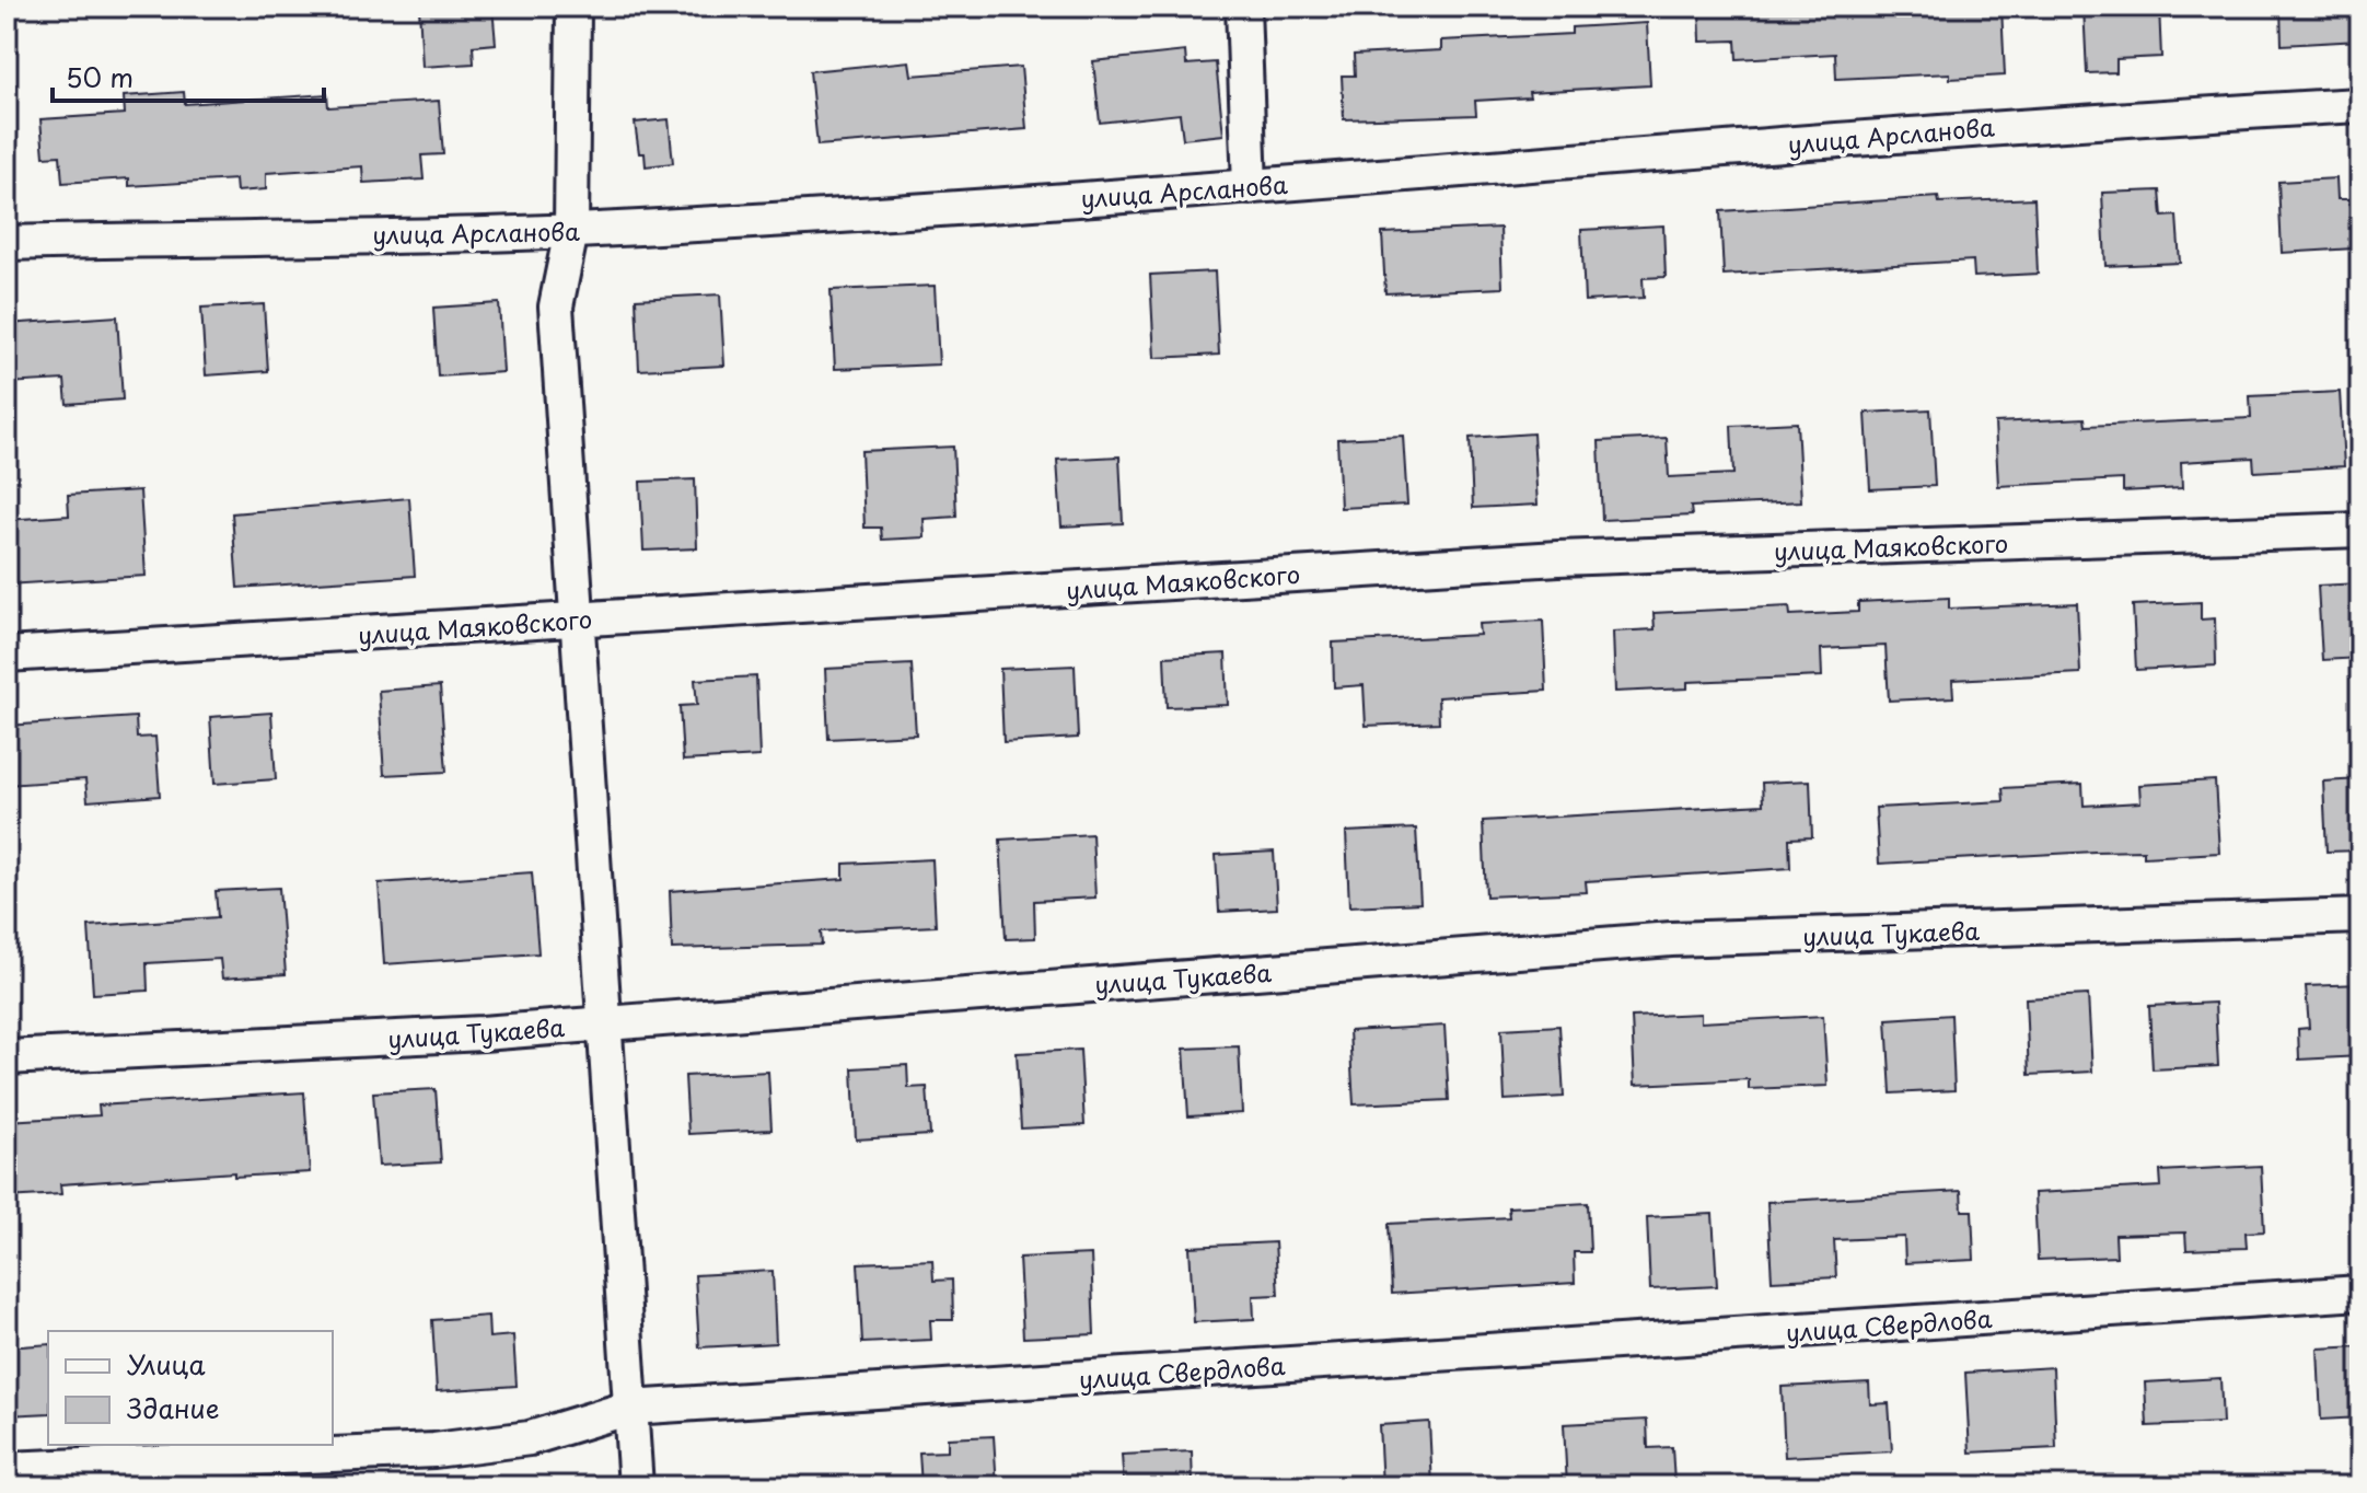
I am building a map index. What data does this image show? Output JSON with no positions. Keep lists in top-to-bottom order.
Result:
{
  "streets": {
    "street": [
      "улица Арсланова",
      "улица Маяковского",
      "улица Тукаева",
      "улица Свердлова"
    ]
  },
  "legend": ["Улица", "Здание"],
  "scale_bar": "50 m"
}
